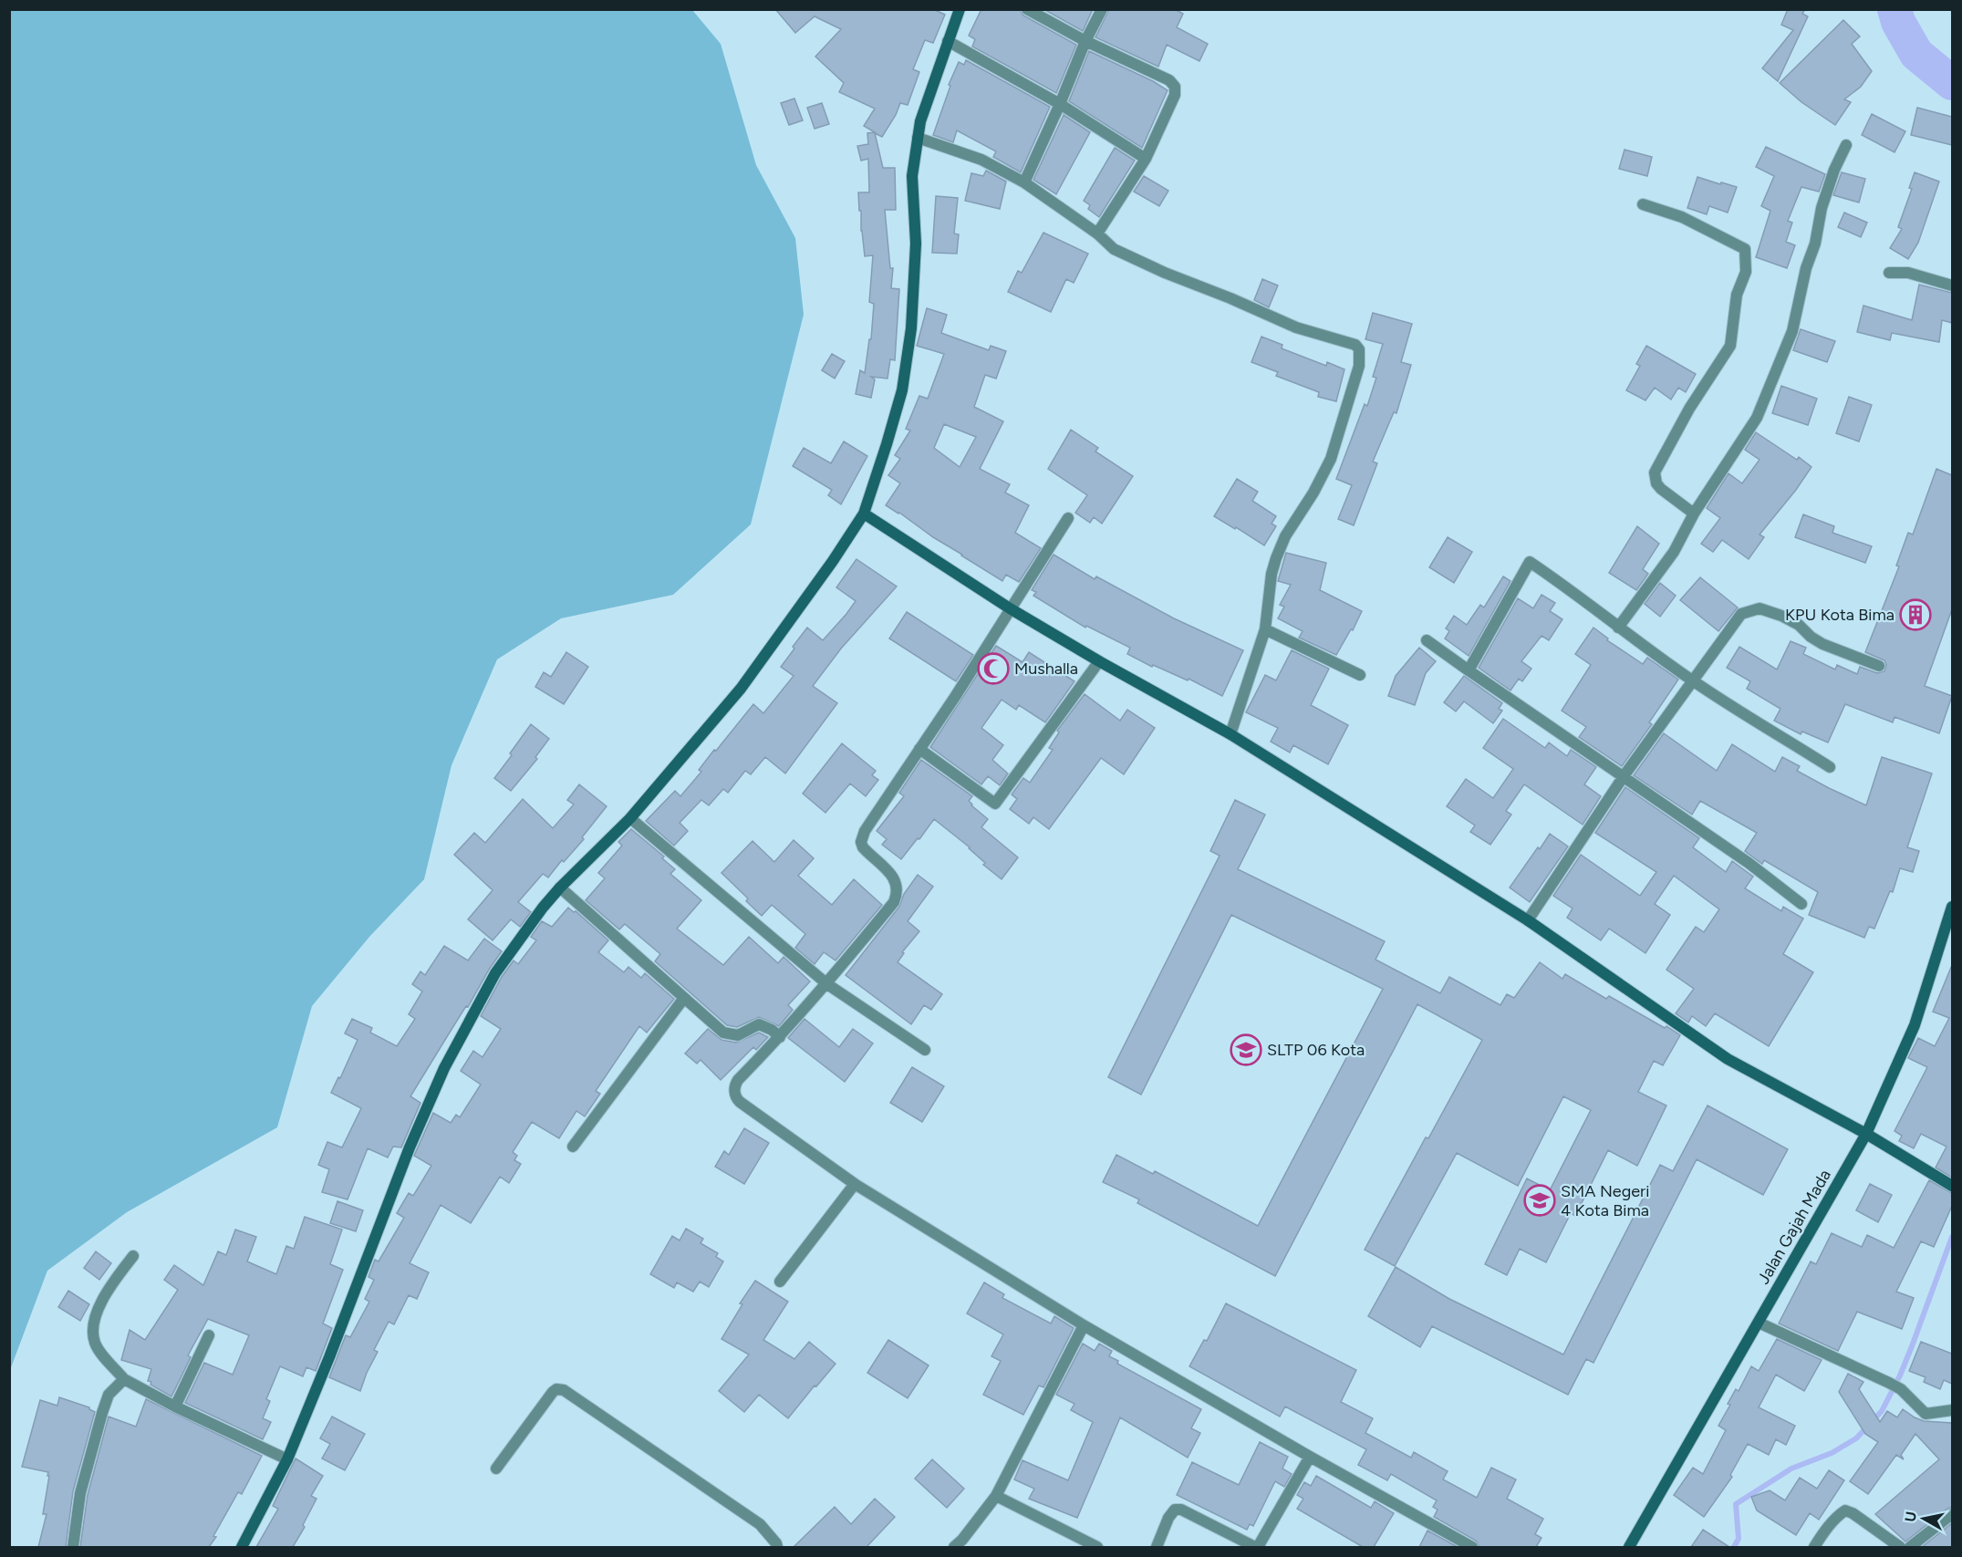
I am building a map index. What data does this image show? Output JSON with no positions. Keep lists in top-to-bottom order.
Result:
{
  "streets": {
    "street": ["Jalan Gajah Mada"]
  },
  "places": {
    "building": ["KPU Kota Bima"],
    "mosque": ["Mushalla"],
    "school or university": ["SLTP 06 Kota", "SMA Negeri 4 Kota Bima"]
  },
  "north": "left"
}
